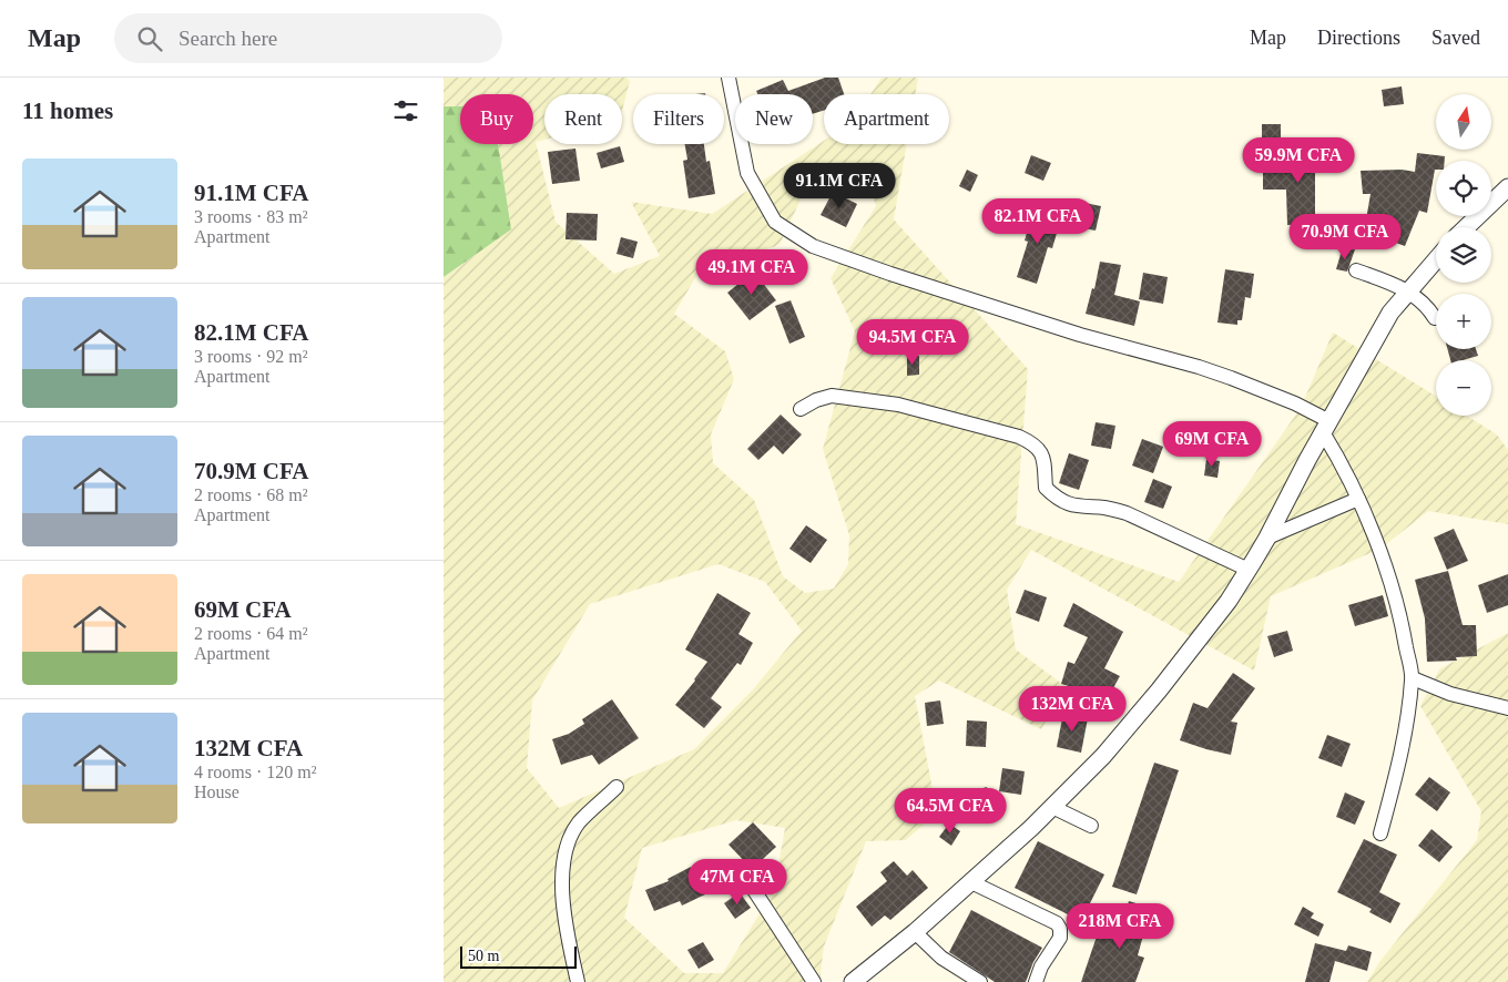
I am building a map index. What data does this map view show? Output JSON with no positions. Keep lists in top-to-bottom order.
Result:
{
  "scale_bar": "50 m",
  "north": "top",
  "page": {
    "header": "Map",
    "search": "Search here",
    "nav": ["Map", "Directions", "Saved"],
    "heading": "11 homes",
    "map_buttons": ["+", "−"],
    "chip": [
      "Buy",
      "Rent",
      "Filters",
      "New",
      "Apartment"
    ],
    "price": [
      "59.9M CFA",
      "91.1M CFA",
      "82.1M CFA",
      "70.9M CFA",
      "49.1M CFA",
      "94.5M CFA",
      "69M CFA",
      "132M CFA",
      "64.5M CFA",
      "47M CFA",
      "218M CFA"
    ],
    "list": [
      {
        "name": "91.1M CFA",
        "note": "3 rooms · 83 m² · Apartment"
      },
      {
        "name": "82.1M CFA",
        "note": "3 rooms · 92 m² · Apartment"
      },
      {
        "name": "70.9M CFA",
        "note": "2 rooms · 68 m² · Apartment"
      },
      {
        "name": "69M CFA",
        "note": "2 rooms · 64 m² · Apartment"
      },
      {
        "name": "132M CFA",
        "note": "4 rooms · 120 m² · House"
      }
    ],
    "scale": "50 m"
  }
}
